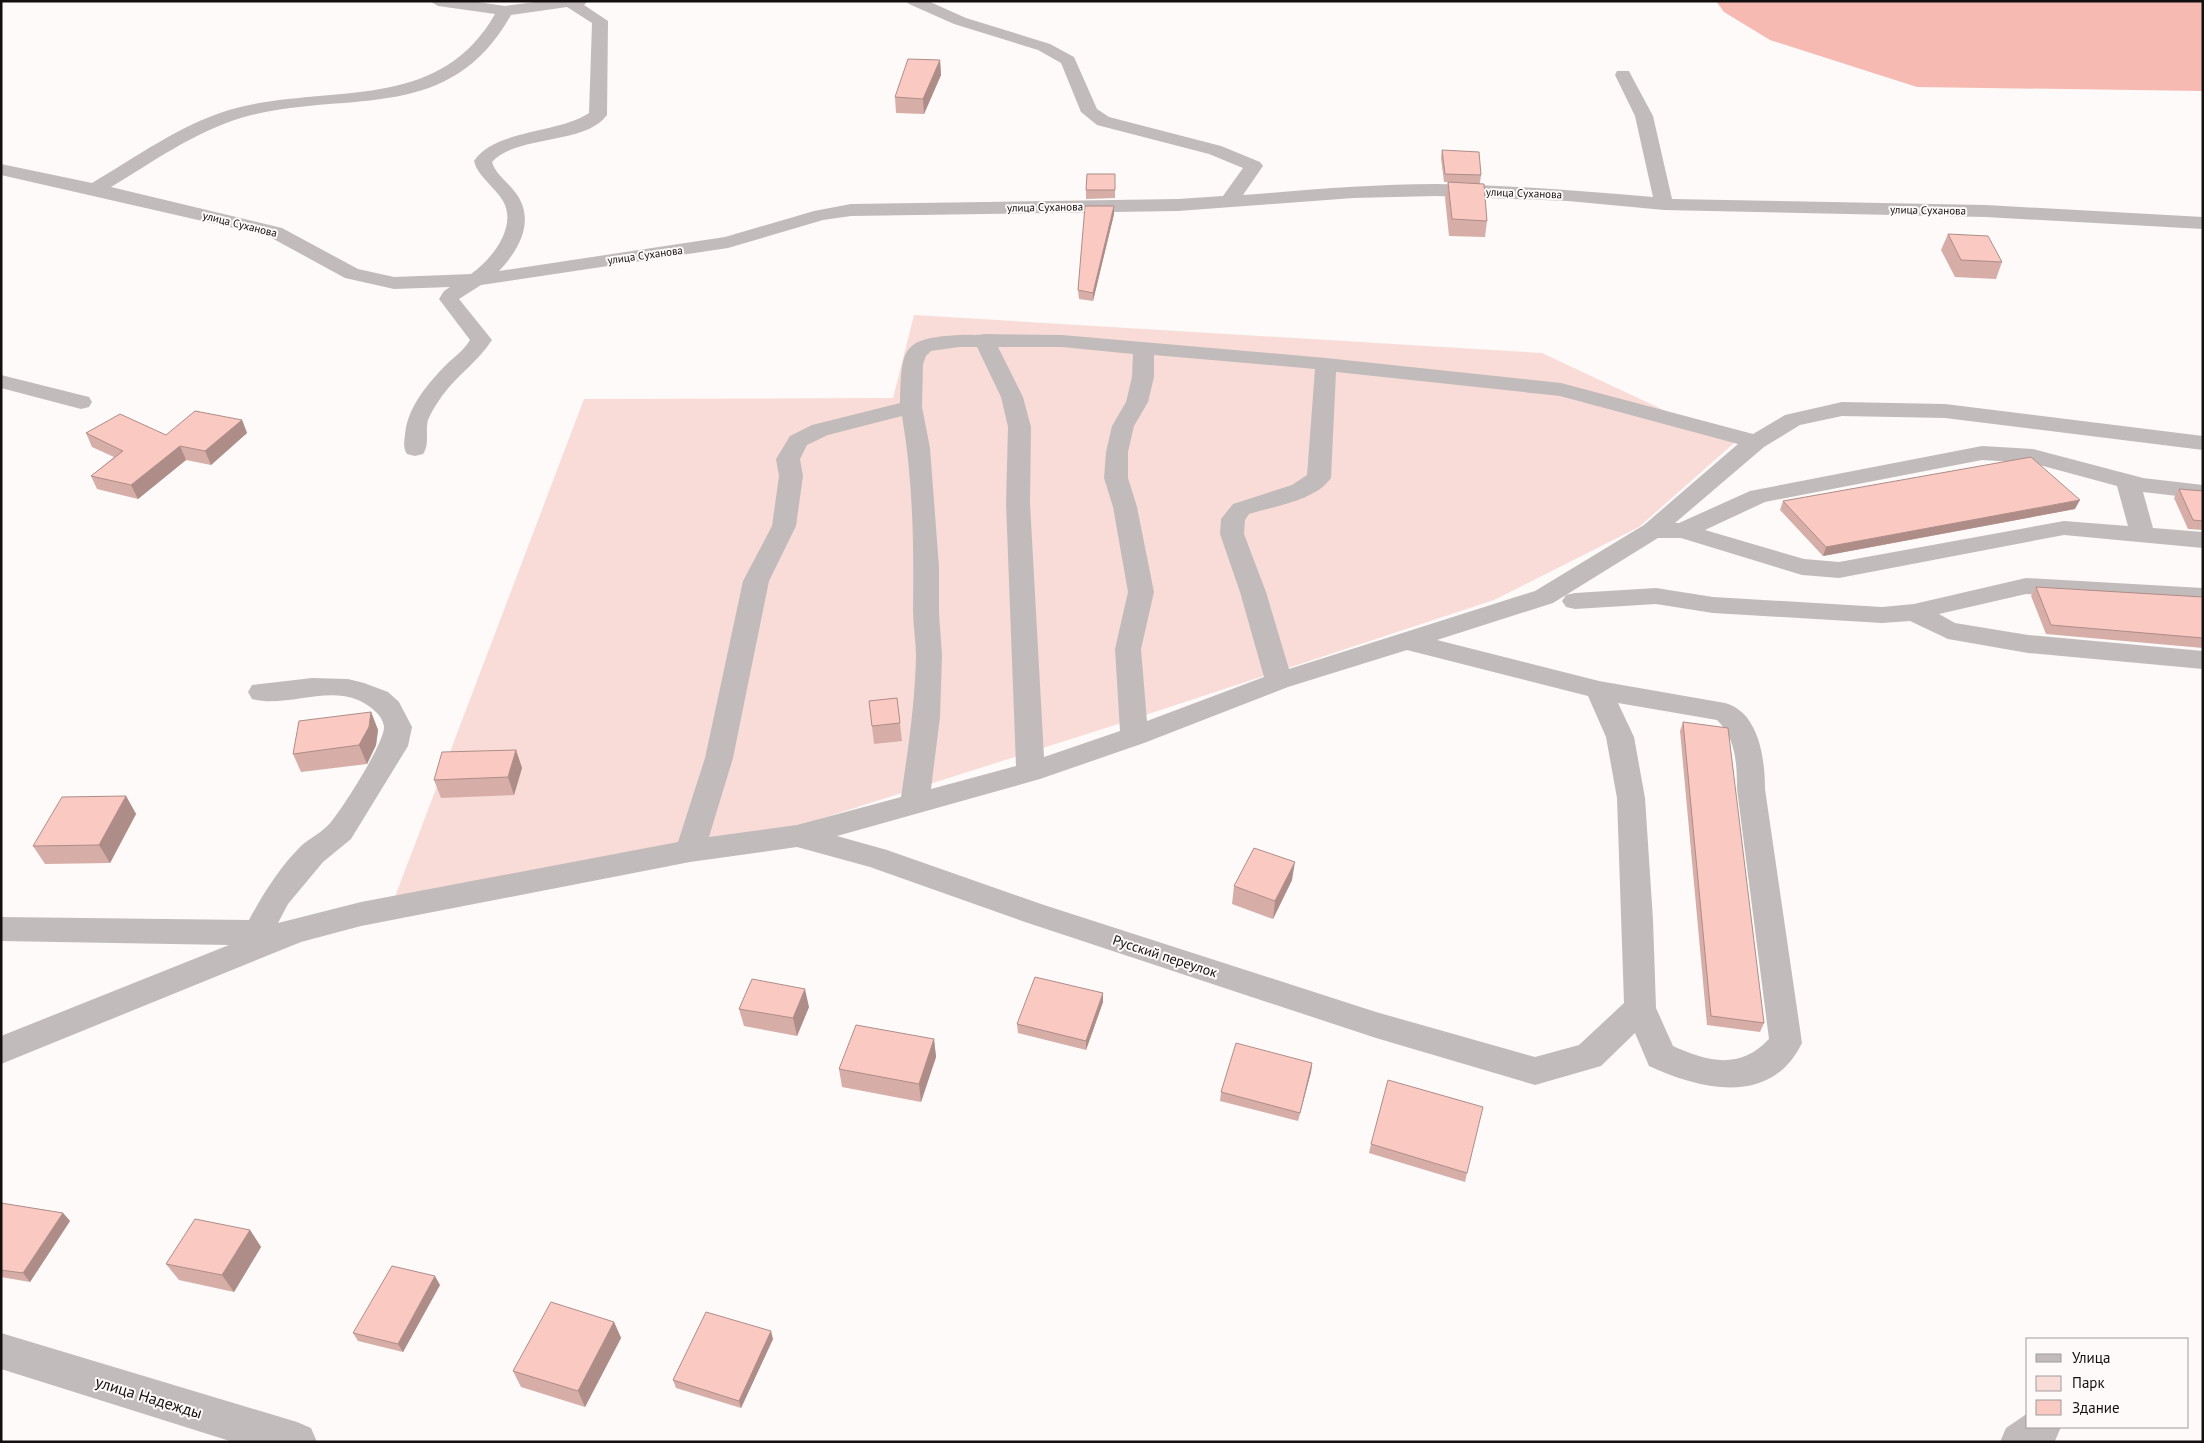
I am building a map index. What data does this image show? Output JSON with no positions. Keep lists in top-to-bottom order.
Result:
{
  "streets": {
    "street": ["улица Суханова", "Русский переулок", "улица Надежды"]
  },
  "legend": ["Улица", "Парк", "Здание"]
}
